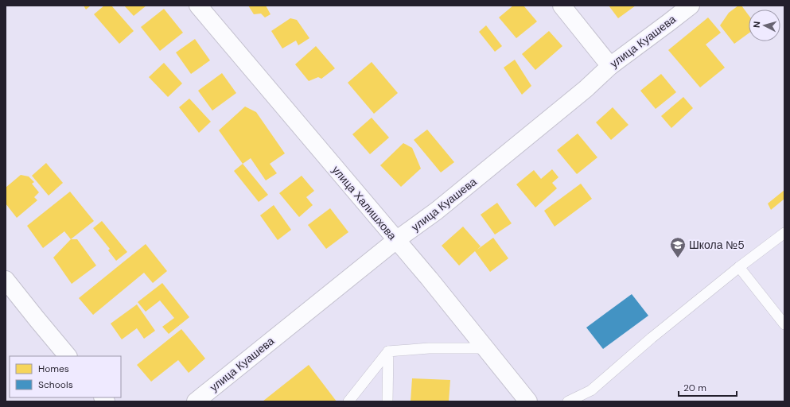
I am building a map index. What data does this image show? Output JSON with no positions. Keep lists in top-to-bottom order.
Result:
{
  "streets": {
    "street": ["улица Куашева", "улица Халишхова"]
  },
  "crossings": [
    ["улица Куашева", "улица Халишхова"]
  ],
  "places": {
    "school or university": ["Школа №5"]
  },
  "legend": ["Homes", "Schools"],
  "scale_bar": "20 m",
  "north": "left"
}
